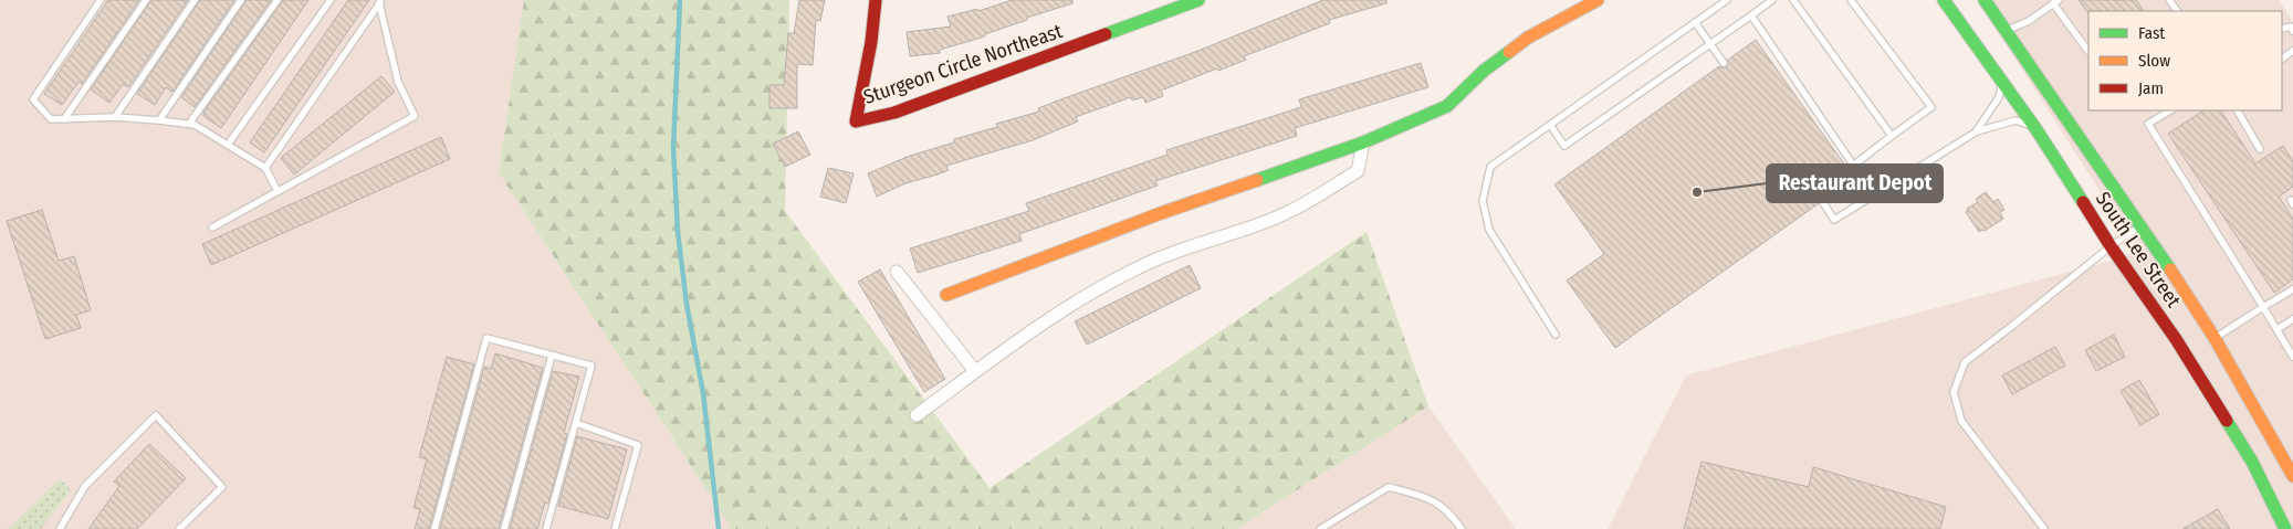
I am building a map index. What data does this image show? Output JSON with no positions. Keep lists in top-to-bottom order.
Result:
{
  "streets": {
    "main road": ["Sturgeon Circle Northeast", "South Lee Street"]
  },
  "places": ["Restaurant Depot"],
  "legend": ["Fast", "Slow", "Jam"]
}
